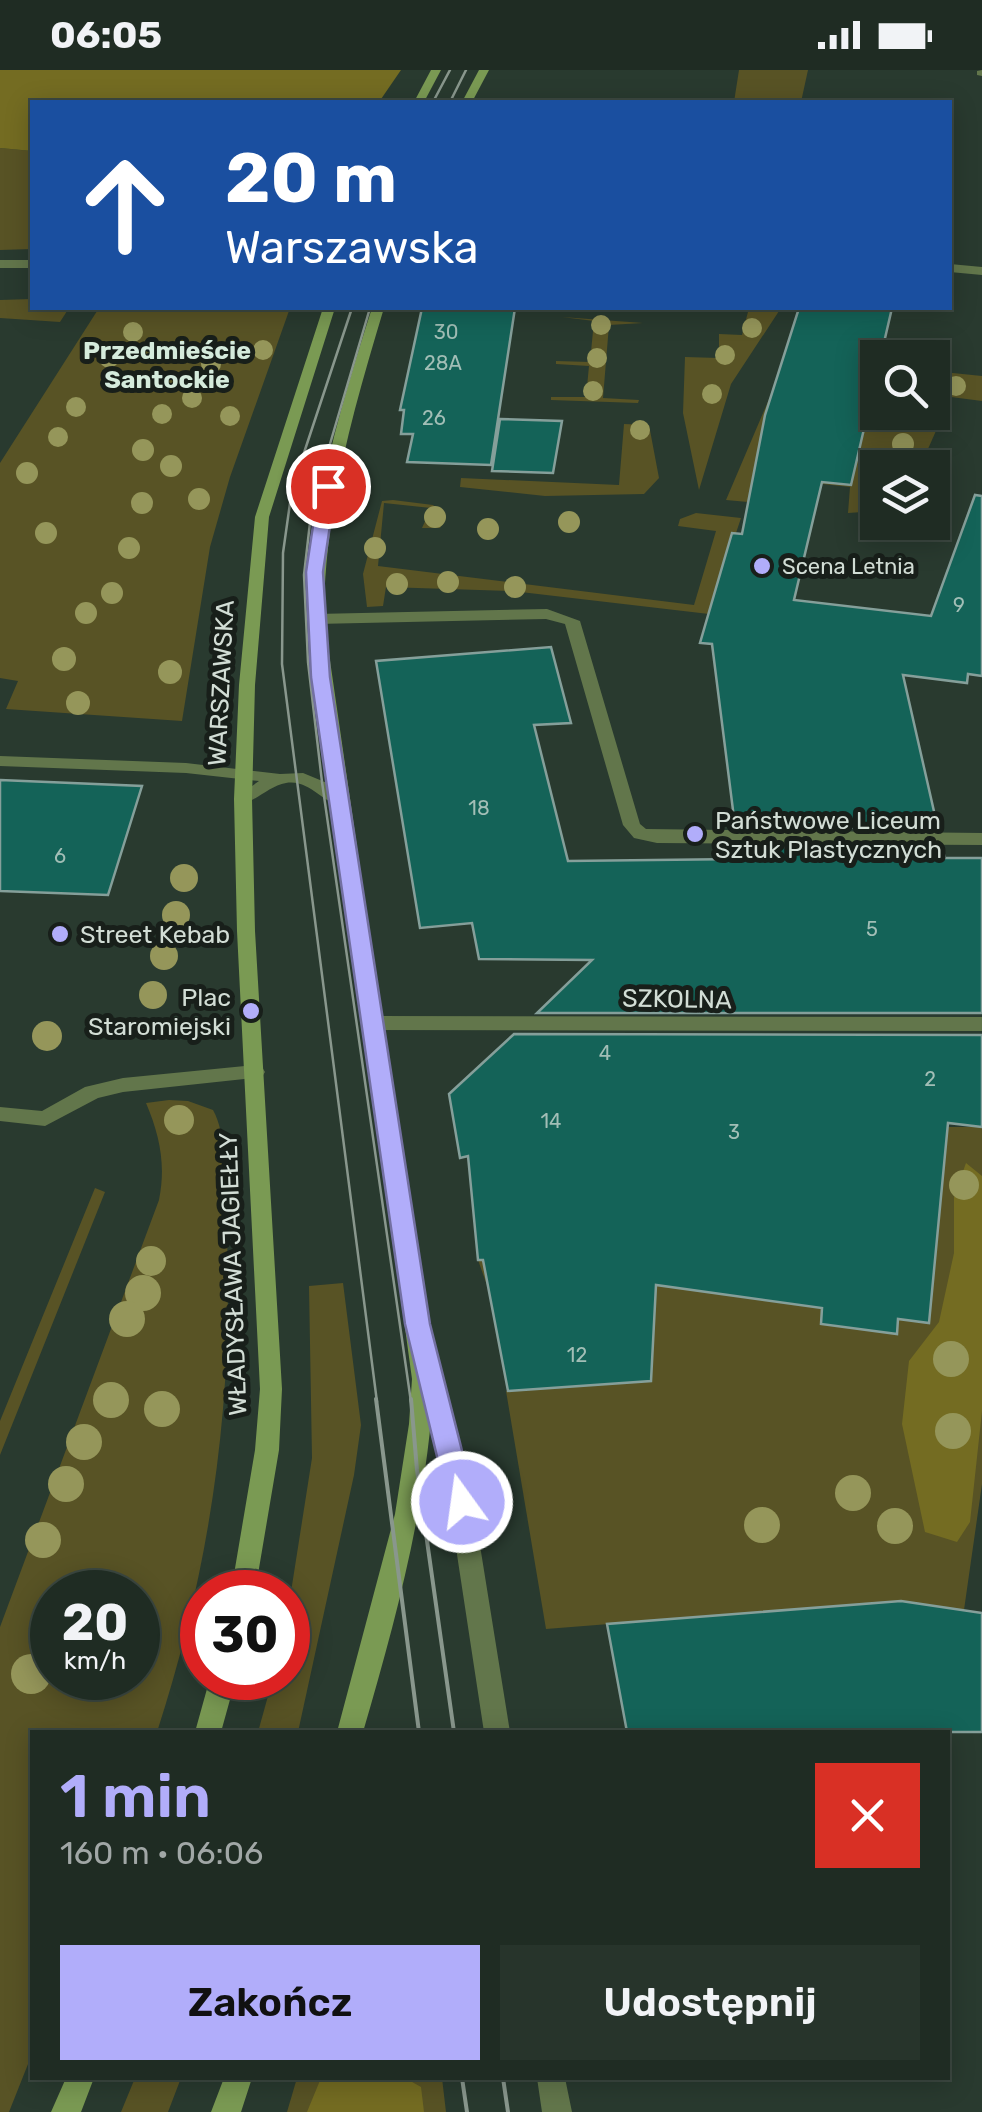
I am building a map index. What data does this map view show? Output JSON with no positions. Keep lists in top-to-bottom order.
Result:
{
  "streets": {
    "main road": ["WARSZAWSKA", "WŁADYSŁAWA JAGIEŁŁY"],
    "street": ["SZKOLNA"]
  },
  "crossings": [
    ["WARSZAWSKA", "WŁADYSŁAWA JAGIEŁŁY"]
  ],
  "districts": ["Przedmieście Santockie"],
  "places": [
    "Scena Letnia",
    "Państwowe Liceum Sztuk Plastycznych",
    "Street Kebab",
    "Plac Staromiejski"
  ],
  "house_numbers": [
    "30",
    "28A",
    "26",
    "9",
    "18",
    "6",
    "5",
    "4",
    "2",
    "14",
    "3",
    "12"
  ],
  "page": {
    "status": "06:05",
    "turn": ["20 m", "Warszawska"],
    "speed": "20 km/h",
    "limit": "30",
    "heading": ["1 min", "160 m · 06:06"],
    "buttons": ["Zakończ", "Udostępnij"]
  }
}
